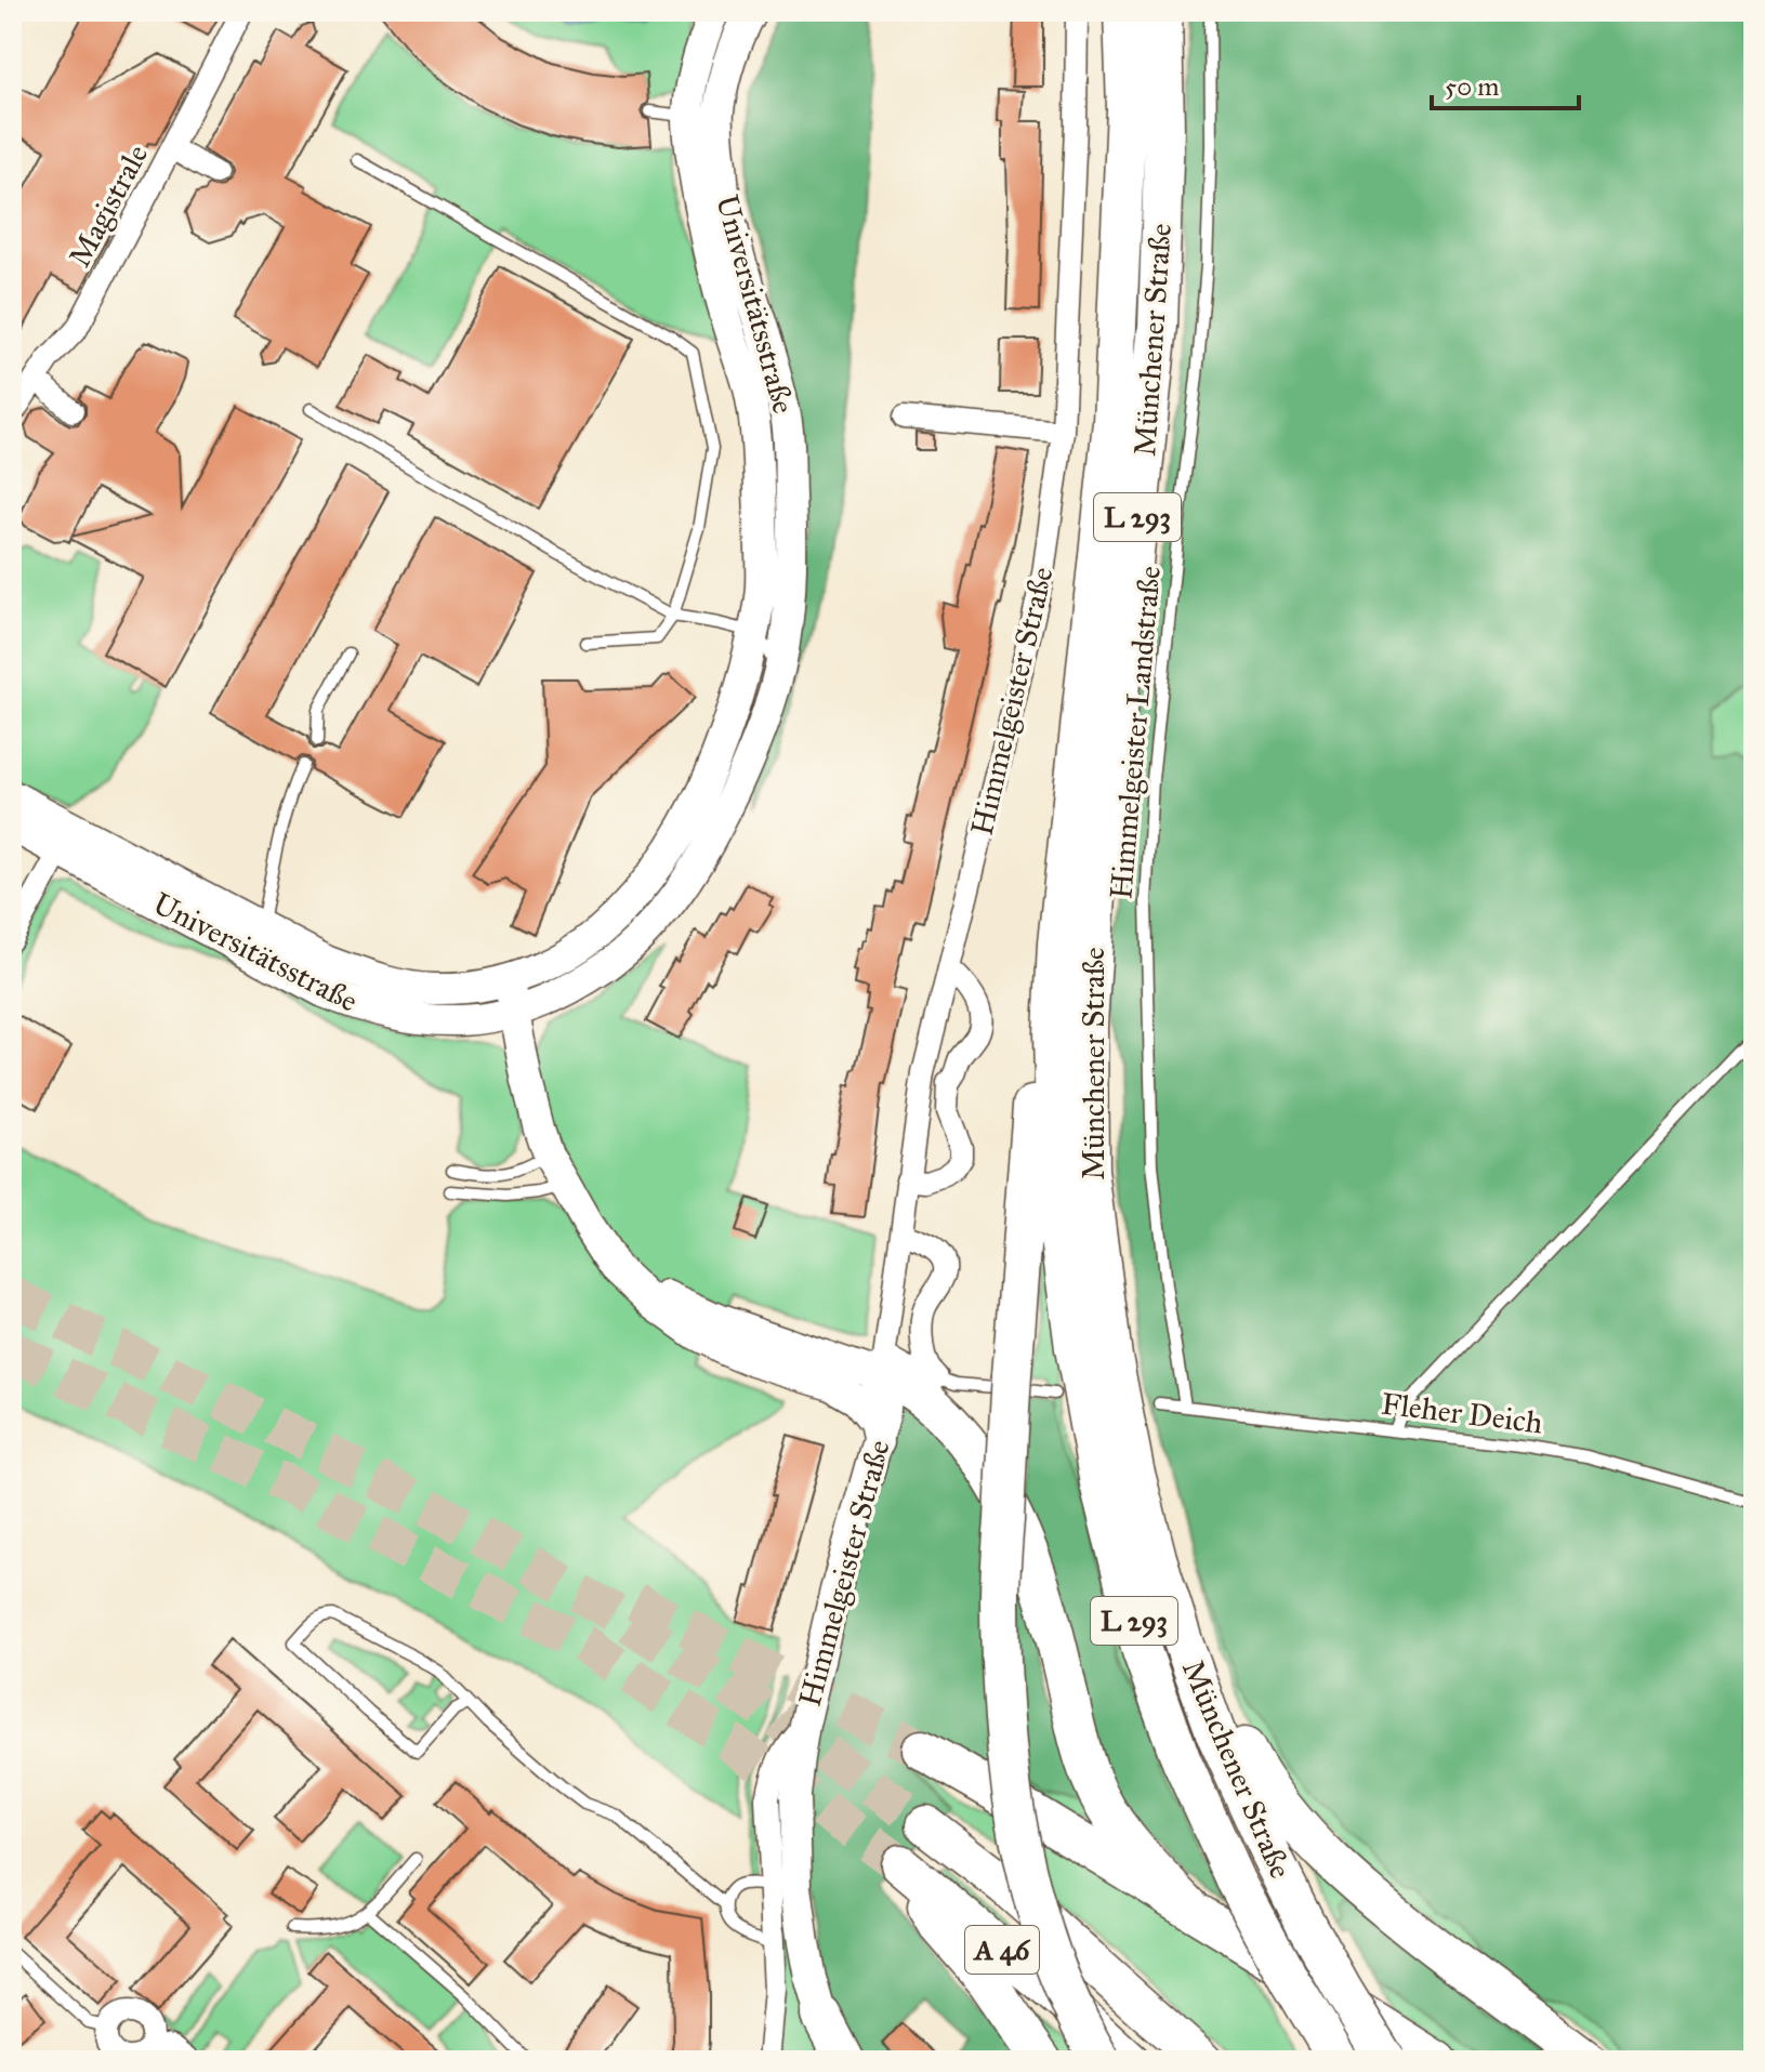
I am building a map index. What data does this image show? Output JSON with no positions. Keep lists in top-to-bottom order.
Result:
{
  "streets": {
    "highway": ["Münchener Straße", "L 293", "A 46"],
    "street": ["Magistrale", "Universitätsstraße", "Himmelgeister Straße"],
    "lane": ["Himmelgeister Landstraße", "Fleher Deich"]
  },
  "crossings": [
    ["Himmelgeister Landstraße", "Fleher Deich"]
  ],
  "scale_bar": "50 m"
}
